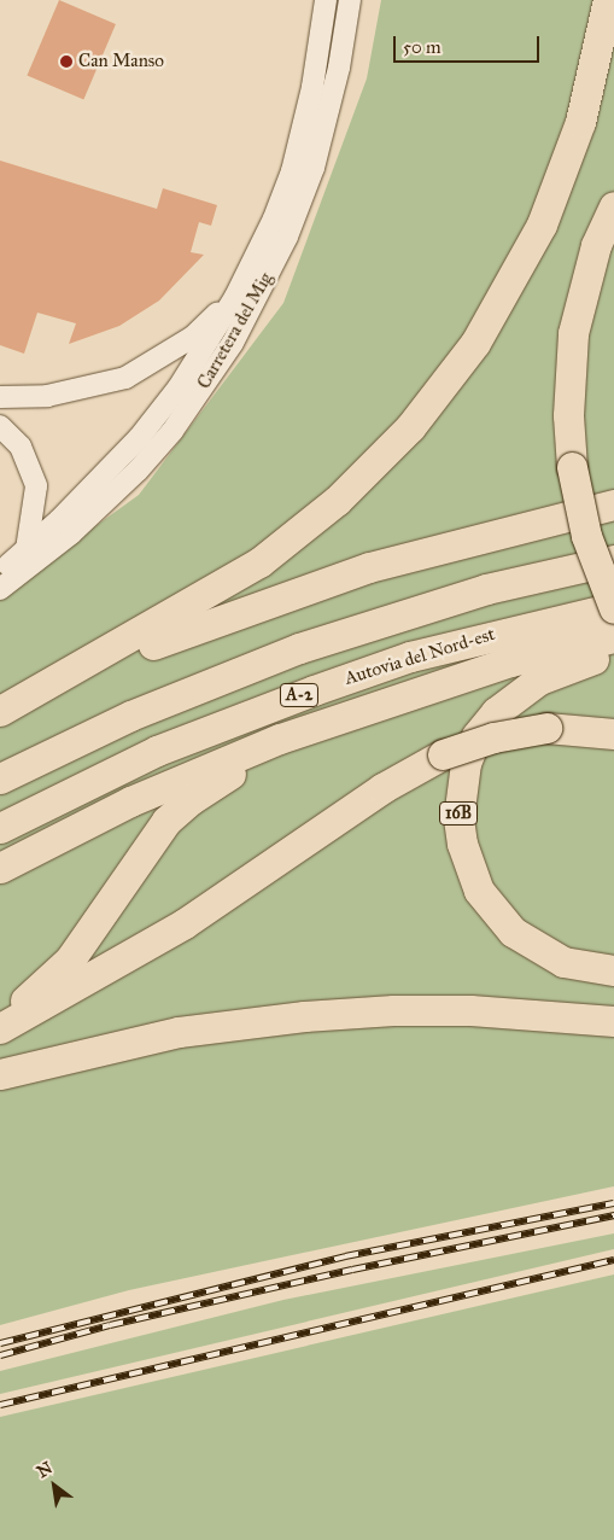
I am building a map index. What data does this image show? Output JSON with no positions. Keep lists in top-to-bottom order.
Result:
{
  "streets": {
    "highway": ["Autovia del Nord-est", "A-2", "16B"],
    "street": ["Carretera del Mig"]
  },
  "places": ["Can Manso"],
  "scale_bar": "50 m",
  "north": "top left"
}
